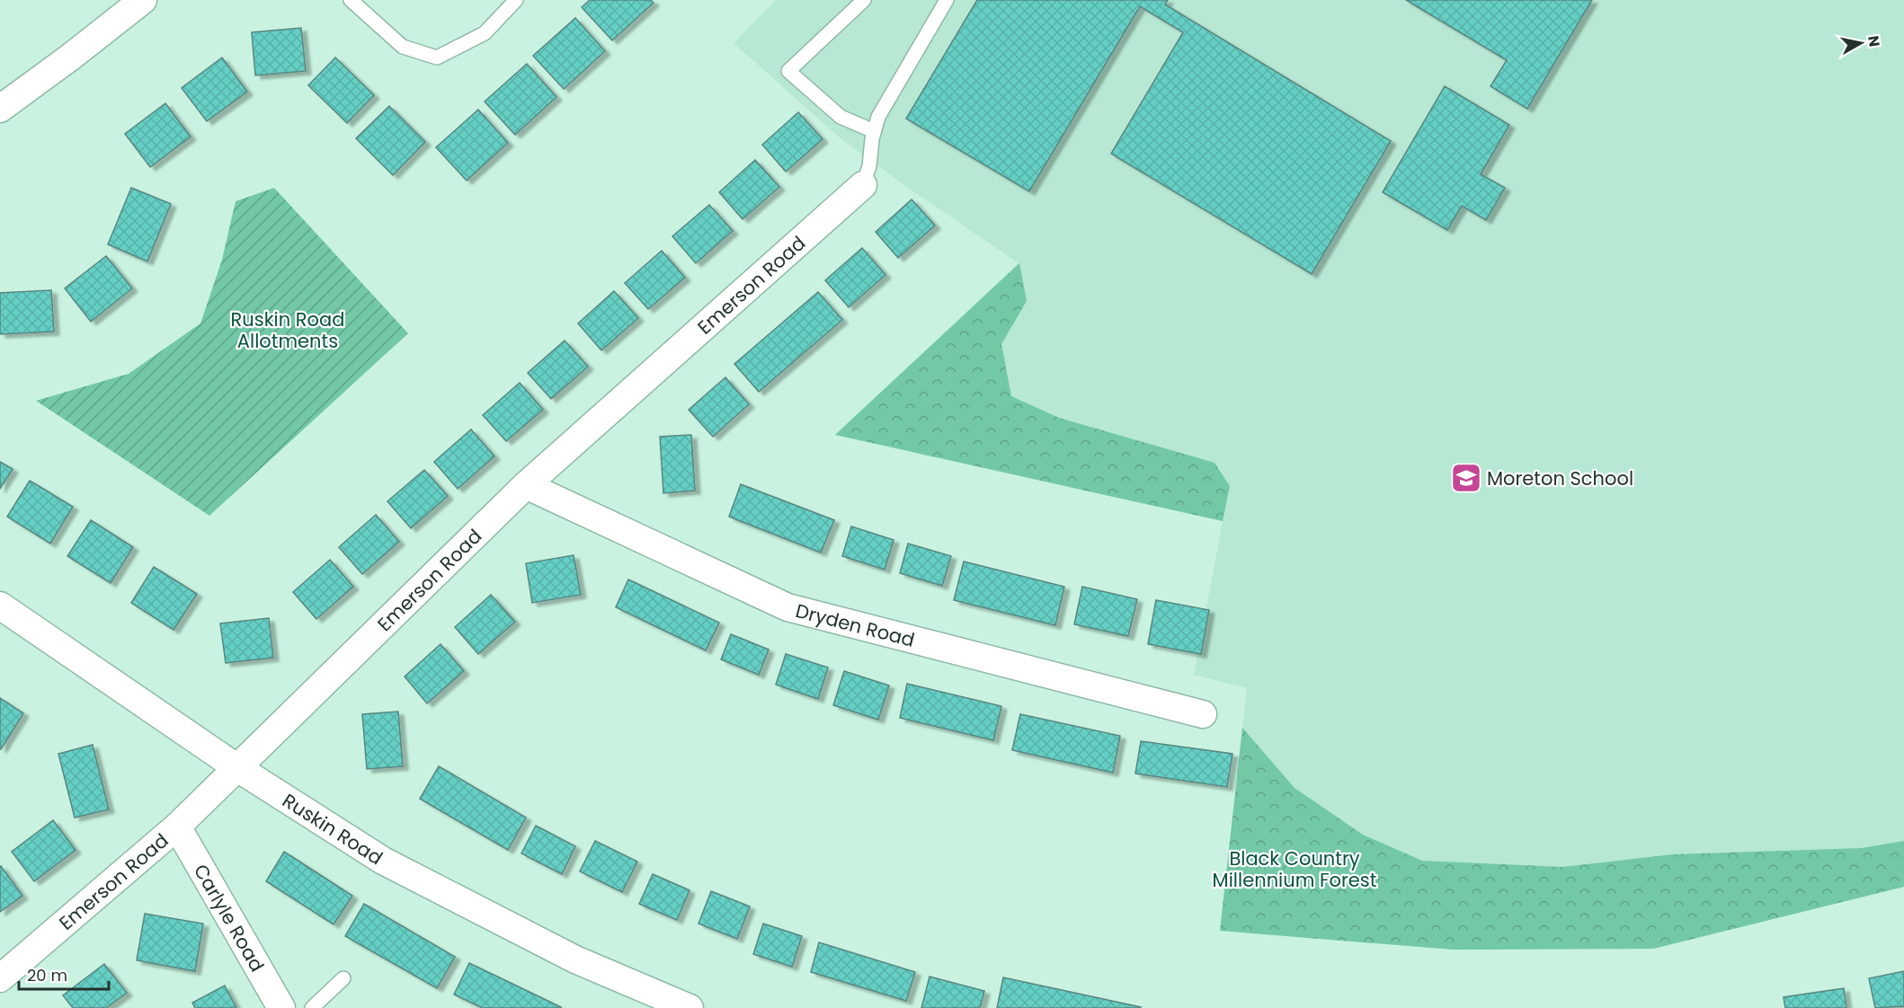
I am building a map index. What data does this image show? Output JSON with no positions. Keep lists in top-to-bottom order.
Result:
{
  "streets": {
    "street": [
      "Emerson Road",
      "Dryden Road",
      "Ruskin Road",
      "Carlyle Road"
    ]
  },
  "crossings": [
    ["Emerson Road", "Dryden Road"],
    ["Emerson Road", "Ruskin Road"],
    ["Emerson Road", "Carlyle Road"]
  ],
  "parks": ["Ruskin Road Allotments", "Black Country Millennium Forest"],
  "places": {
    "school or university": ["Moreton School"]
  },
  "scale_bar": "20 m",
  "north": "right"
}
